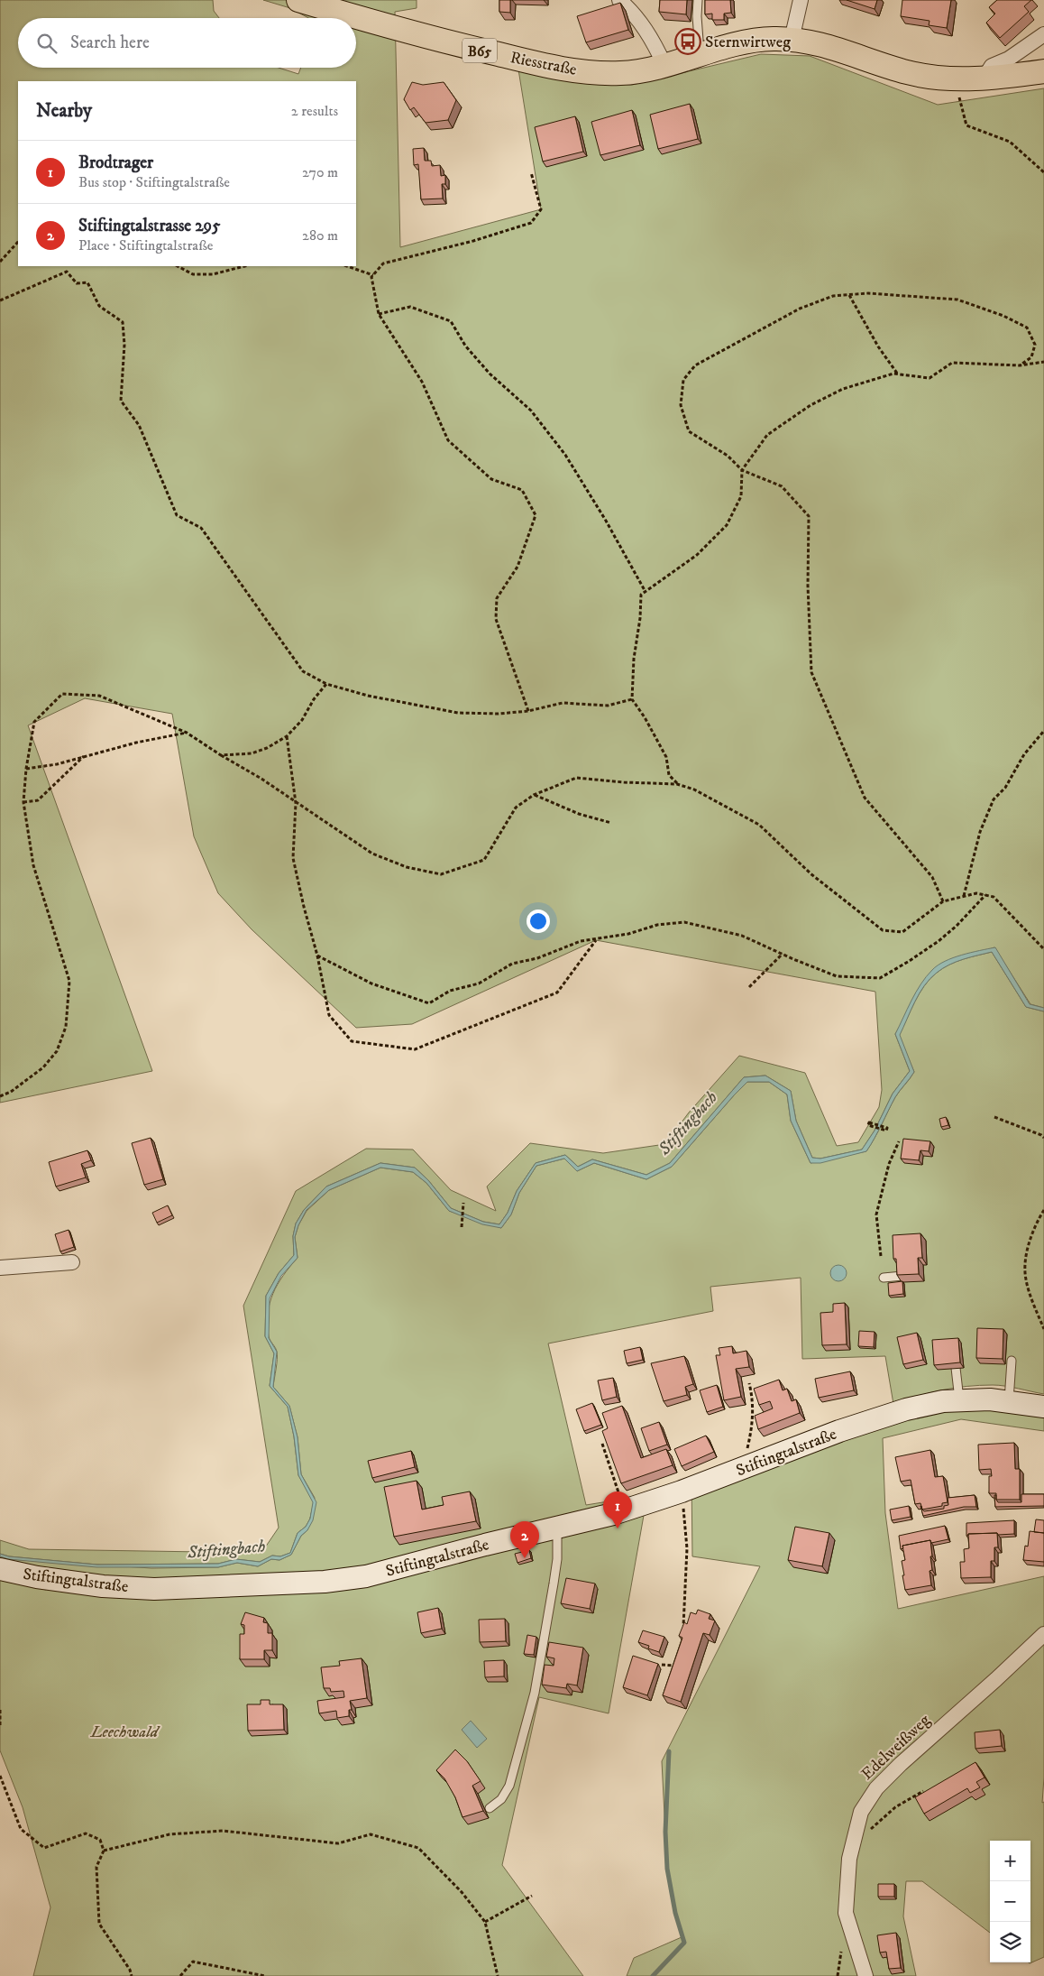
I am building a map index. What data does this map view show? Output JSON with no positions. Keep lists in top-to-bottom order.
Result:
{
  "streets": {
    "main road": ["B65", "Riesstraße"],
    "street": ["Stiftingtalstraße", "Edelweißweg"]
  },
  "water": ["Stiftingbach"],
  "parks": ["Leechwald"],
  "places": {
    "bus stop": ["Sternwirtweg"]
  },
  "page": {
    "search": "Search here",
    "heading": ["Nearby", "2 results"],
    "list": [
      {
        "mark": "1",
        "name": "Brodtrager",
        "note": "Bus stop · Stiftingtalstraße",
        "value": "270 m"
      },
      {
        "mark": "2",
        "name": "Stiftingtalstrasse 295",
        "note": "Place · Stiftingtalstraße",
        "value": "280 m"
      }
    ],
    "pins": ["1", "2"],
    "map_buttons": ["+", "−"]
  }
}
